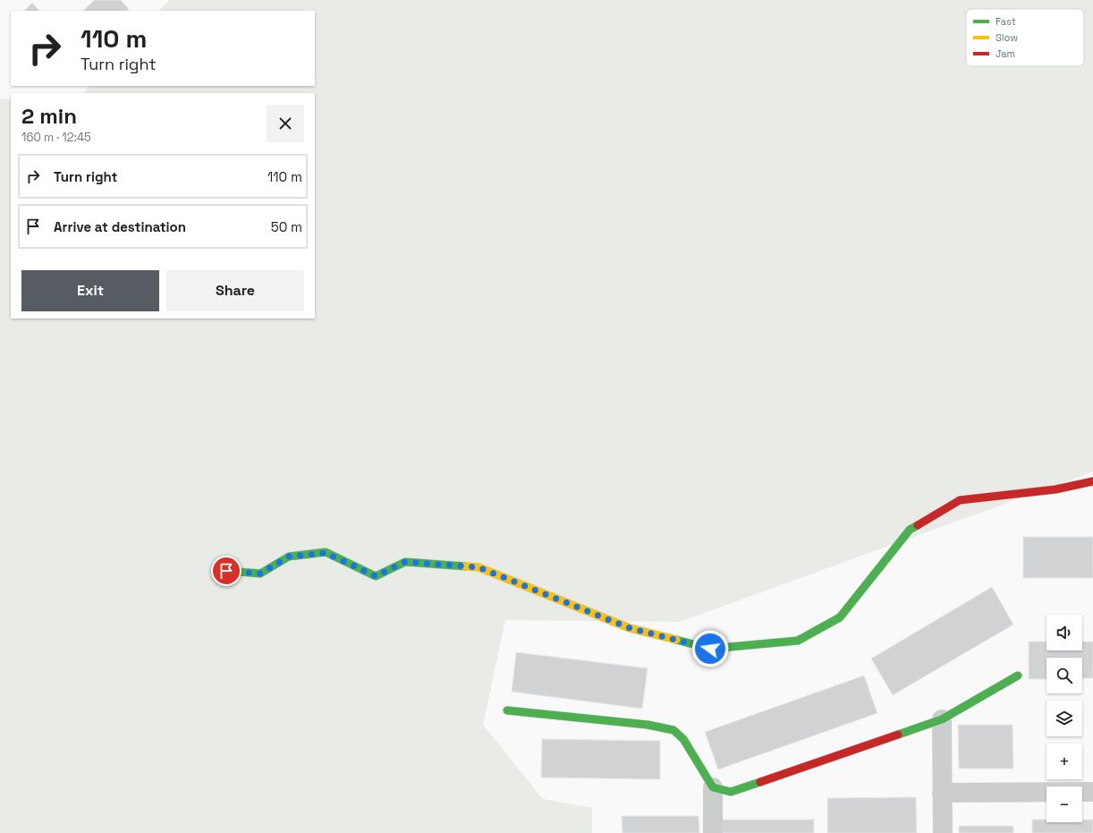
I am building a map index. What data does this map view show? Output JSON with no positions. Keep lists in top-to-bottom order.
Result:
{
  "legend": ["Fast", "Slow", "Jam"],
  "page": {
    "turn": ["110 m", "Turn right"],
    "heading": ["2 min", "160 m · 12:45"],
    "list": [
      {
        "name": "Turn right",
        "value": "110 m"
      },
      {
        "name": "Arrive at destination",
        "value": "50 m"
      }
    ],
    "buttons": ["Exit", "Share"],
    "map_buttons": ["+", "−"]
  }
}
